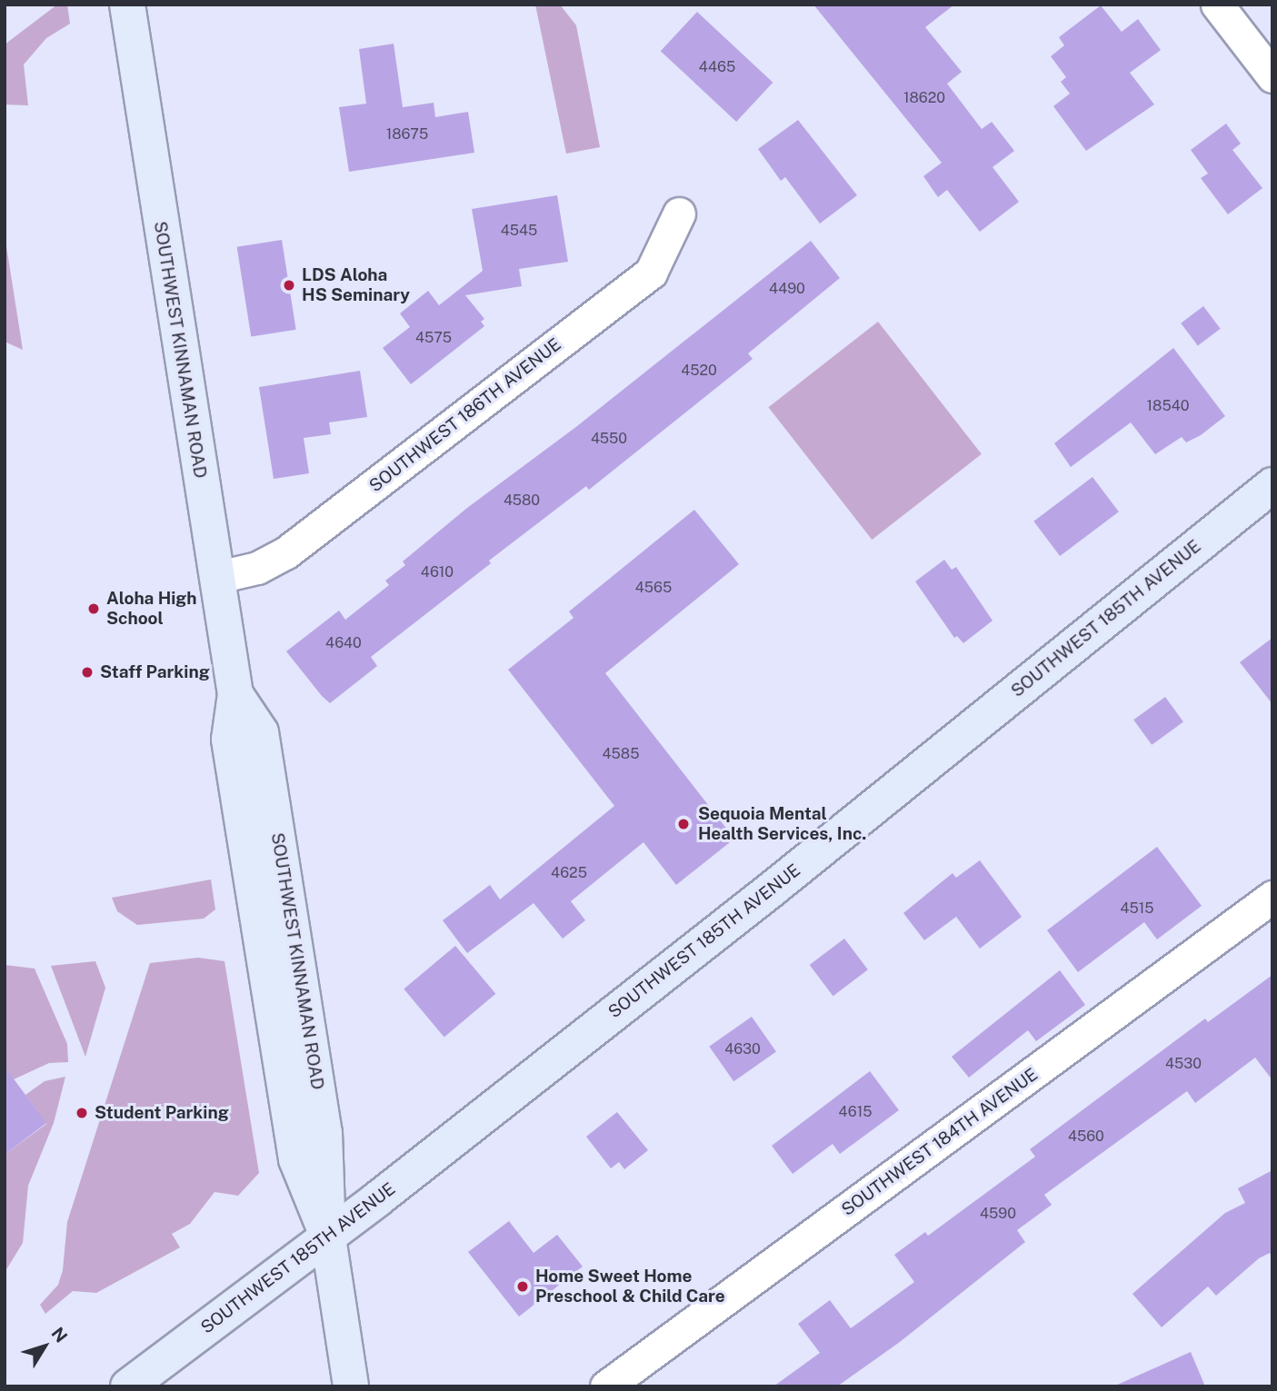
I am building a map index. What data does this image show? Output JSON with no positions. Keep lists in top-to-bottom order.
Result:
{
  "streets": {
    "main road": ["SOUTHWEST KINNAMAN ROAD", "SOUTHWEST 185TH AVENUE"],
    "street": ["SOUTHWEST 186TH AVENUE", "SOUTHWEST 184TH AVENUE"]
  },
  "crossings": [
    ["SOUTHWEST KINNAMAN ROAD", "SOUTHWEST 186TH AVENUE"],
    ["SOUTHWEST KINNAMAN ROAD", "SOUTHWEST 185TH AVENUE"]
  ],
  "places": [
    "LDS Aloha HS Seminary",
    "Aloha High School",
    "Staff Parking",
    "Sequoia Mental Health Services, Inc.",
    "Student Parking",
    "Home Sweet Home Preschool & Child Care"
  ],
  "house_numbers": [
    "4465",
    "18620",
    "18675",
    "4545",
    "4490",
    "4575",
    "4520",
    "18540",
    "4550",
    "4580",
    "4610",
    "4565",
    "4640",
    "4585",
    "4625",
    "4515",
    "4630",
    "4530",
    "4615",
    "4560",
    "4590"
  ],
  "north": "top right"
}
